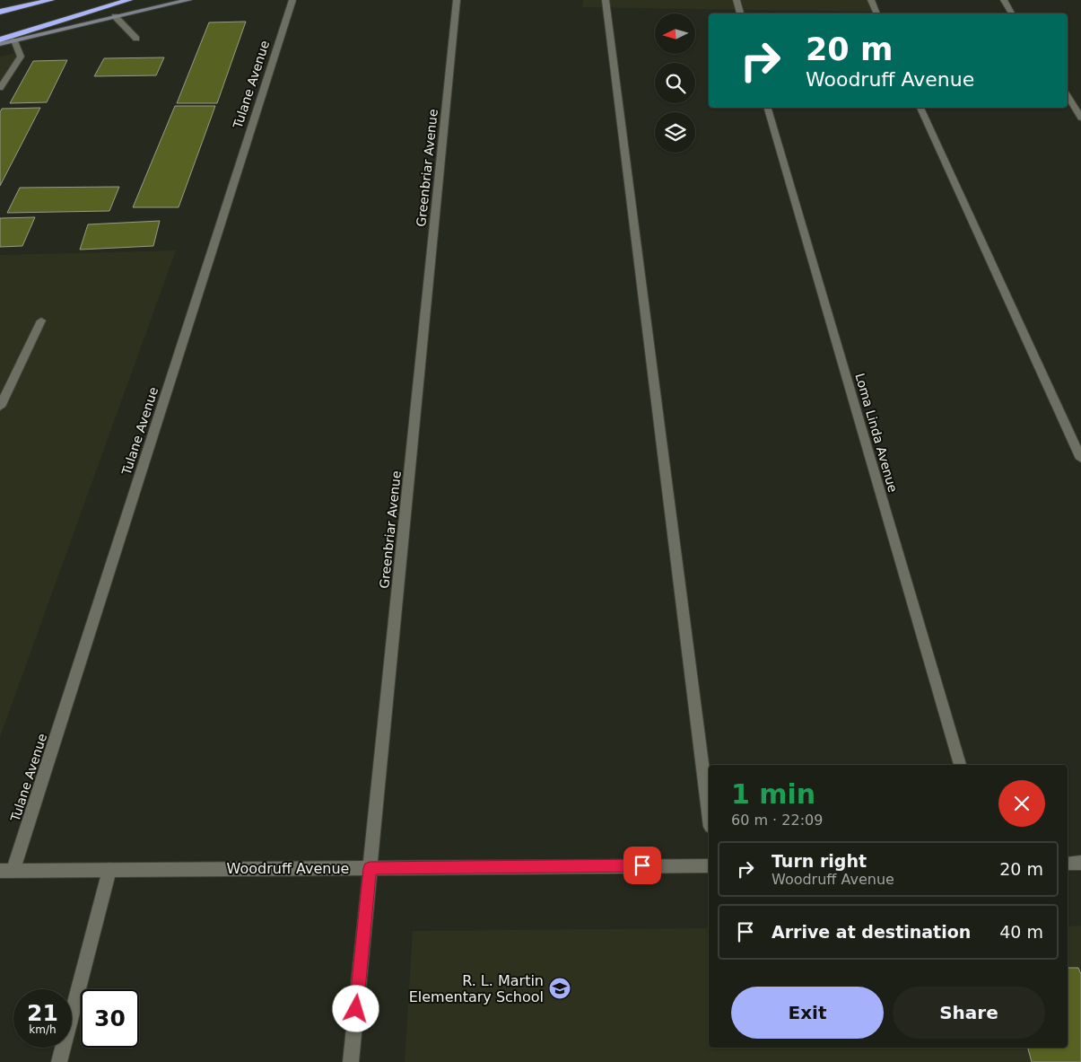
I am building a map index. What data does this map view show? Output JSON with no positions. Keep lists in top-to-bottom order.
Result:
{
  "streets": {
    "street": [
      "Tulane Avenue",
      "Greenbriar Avenue",
      "Loma Linda Avenue",
      "Woodruff Avenue"
    ]
  },
  "crossings": [
    ["Tulane Avenue", "Woodruff Avenue"],
    ["Greenbriar Avenue", "Woodruff Avenue"]
  ],
  "places": {
    "school or university": ["R. L. Martin Elementary School"]
  },
  "north": "left",
  "page": {
    "turn": ["20 m", "Woodruff Avenue"],
    "heading": ["1 min", "60 m · 22:09"],
    "list": [
      {
        "name": "Turn right",
        "note": "Woodruff Avenue",
        "value": "20 m"
      },
      {
        "name": "Arrive at destination",
        "value": "40 m"
      }
    ],
    "buttons": ["Exit", "Share"],
    "speed": "21 km/h",
    "limit": "30"
  }
}
